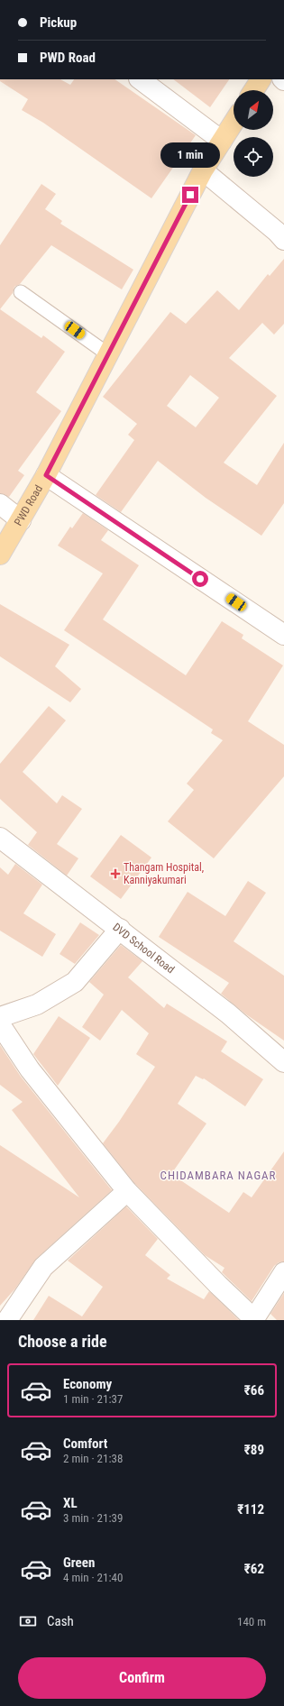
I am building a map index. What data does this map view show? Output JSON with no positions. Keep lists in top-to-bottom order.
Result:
{
  "streets": {
    "main road": ["PWD Road"],
    "street": ["DVD School Road"]
  },
  "districts": ["CHIDAMBARA NAGAR"],
  "places": {
    "health": ["Thangam Hospital, Kanniyakumari"]
  },
  "north": "top right",
  "page": {
    "banner": ["Pickup", "PWD Road"],
    "bubble": "1 min",
    "heading": "Choose a ride",
    "list": [
      {
        "name": "Economy",
        "note": "1 min · 21:37",
        "value": "₹66"
      },
      {
        "name": "Comfort",
        "note": "2 min · 21:38",
        "value": "₹89"
      },
      {
        "name": "XL",
        "note": "3 min · 21:39",
        "value": "₹112"
      },
      {
        "name": "Green",
        "note": "4 min · 21:40",
        "value": "₹62"
      }
    ],
    "pay": ["Cash", "140 m"],
    "buttons": "Confirm"
  }
}
